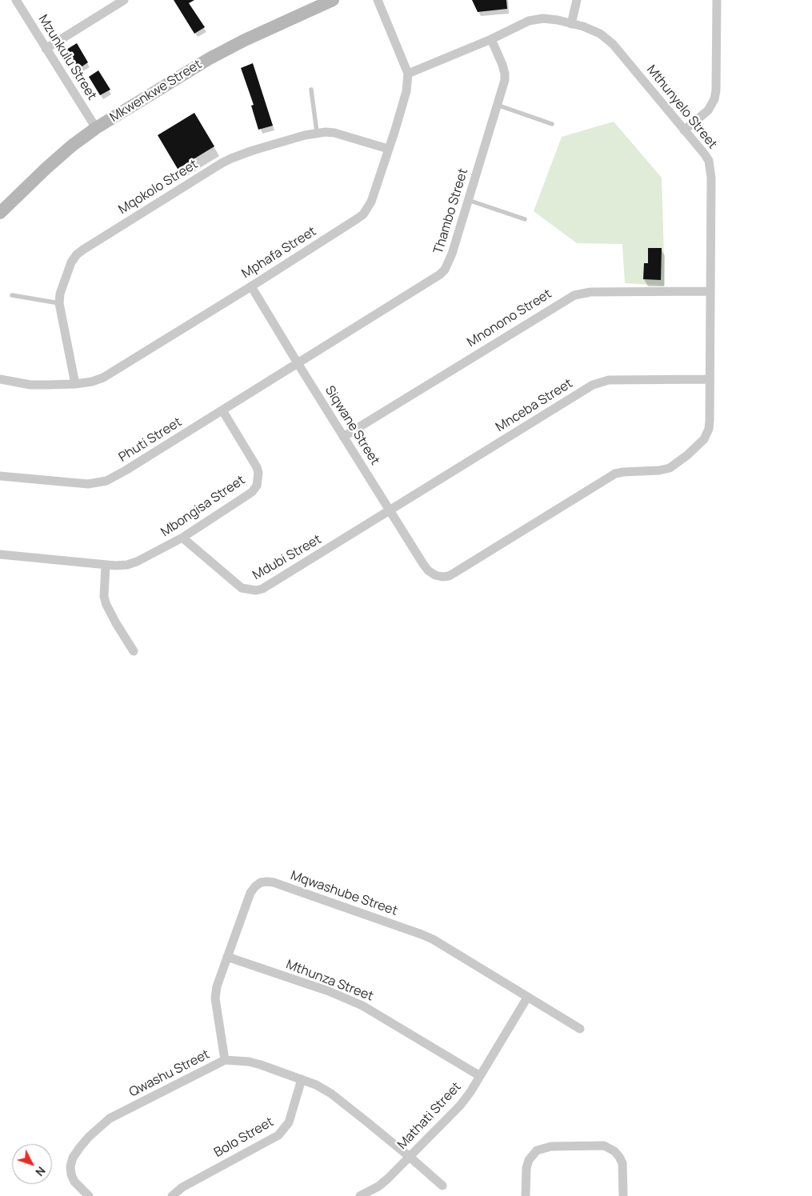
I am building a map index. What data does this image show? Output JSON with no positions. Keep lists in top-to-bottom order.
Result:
{
  "streets": {
    "street": [
      "Mzunkulu Street",
      "Mkwenkwe Street",
      "Mthunyelo Street",
      "Mqokolo Street",
      "Thambo Street",
      "Mphafa Street",
      "Mnonono Street",
      "Mnceba Street",
      "Siqwane Street",
      "Phuti Street",
      "Mbongisa Street",
      "Mdubi Street",
      "Mqwashube Street",
      "Mthunza Street",
      "Qwashu Street",
      "Mathati Street",
      "Bolo Street"
    ]
  },
  "crossings": [
    ["Mzunkulu Street", "Mkwenkwe Street"],
    ["Mthunyelo Street", "Thambo Street"],
    ["Mthunyelo Street", "Mphafa Street"],
    ["Mthunyelo Street", "Mnonono Street"],
    ["Mthunyelo Street", "Mnceba Street"],
    ["Mthunyelo Street", "Siqwane Street"],
    ["Mqokolo Street", "Mphafa Street"],
    ["Thambo Street", "Siqwane Street"],
    ["Thambo Street", "Phuti Street"],
    ["Mphafa Street", "Siqwane Street"],
    ["Mnonono Street", "Siqwane Street"],
    ["Mnceba Street", "Siqwane Street"],
    ["Mnceba Street", "Mdubi Street"],
    ["Siqwane Street", "Phuti Street"],
    ["Siqwane Street", "Mdubi Street"],
    ["Phuti Street", "Mbongisa Street"],
    ["Mbongisa Street", "Mdubi Street"],
    ["Mqwashube Street", "Mthunza Street"],
    ["Mqwashube Street", "Qwashu Street"],
    ["Mqwashube Street", "Mathati Street"],
    ["Mthunza Street", "Mathati Street"],
    ["Qwashu Street", "Mathati Street"],
    ["Qwashu Street", "Bolo Street"]
  ],
  "north": "bottom right"
}
